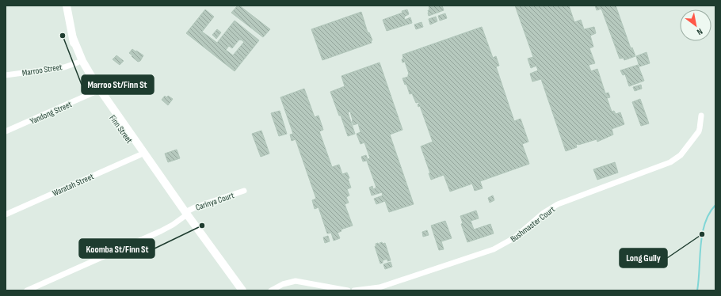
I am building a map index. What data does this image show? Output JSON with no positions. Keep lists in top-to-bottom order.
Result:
{
  "streets": {
    "street": [
      "Marroo Street",
      "Yandong Street",
      "Finn Street",
      "Waratah Street",
      "Carinya Court",
      "Bushmaster Court"
    ]
  },
  "crossings": [
    ["Marroo Street", "Finn Street"],
    ["Yandong Street", "Finn Street"],
    ["Finn Street", "Waratah Street"],
    ["Finn Street", "Carinya Court"]
  ],
  "places": ["Marroo St/Finn St", "Koomba St/Finn St", "Long Gully"],
  "north": "bottom right"
}
